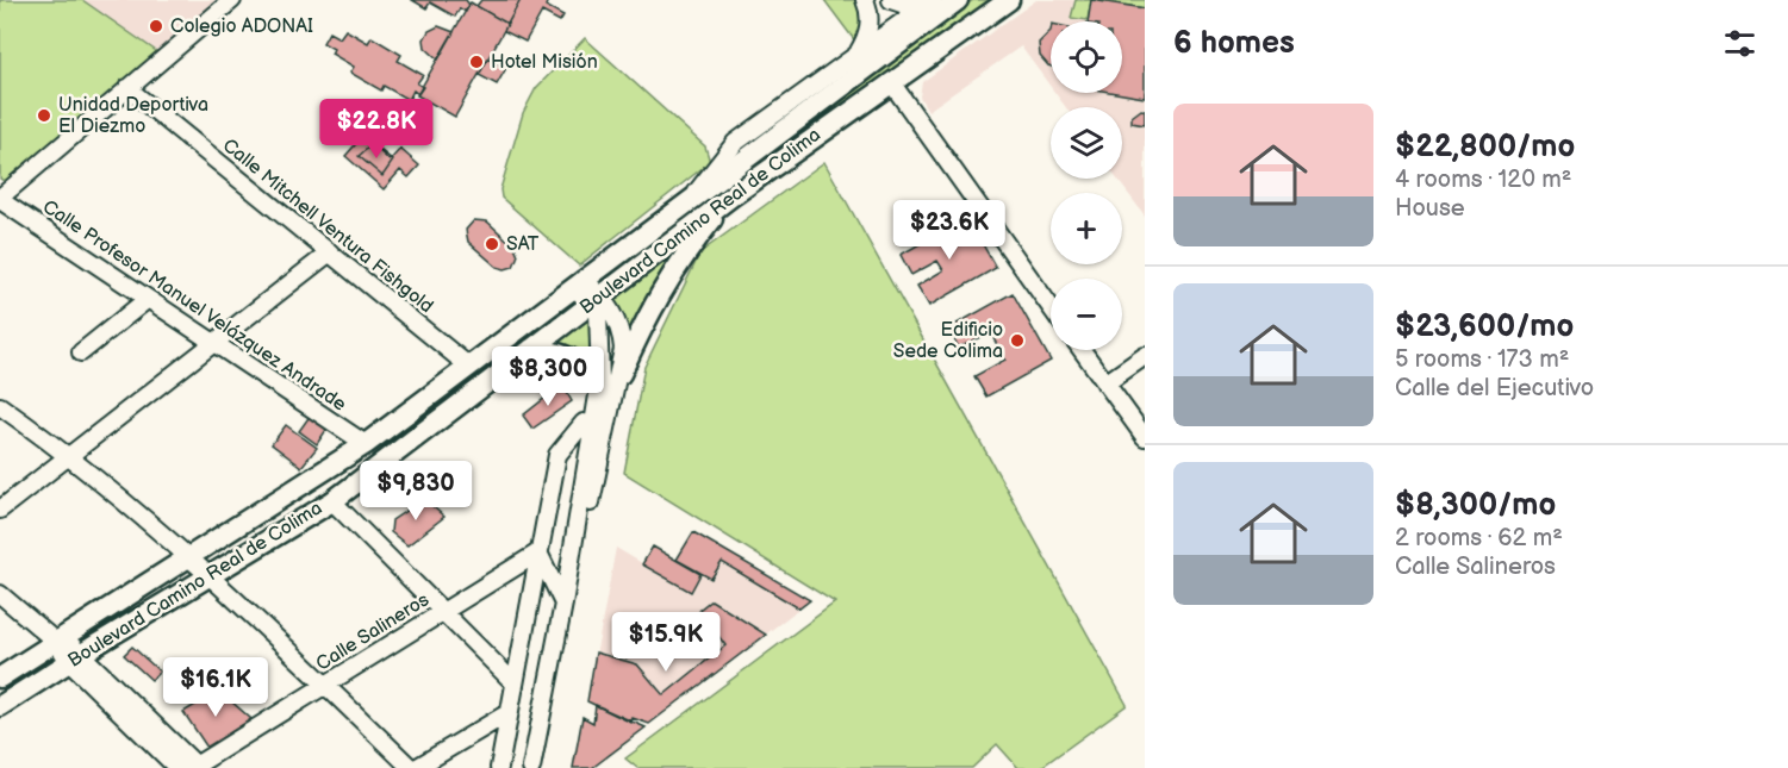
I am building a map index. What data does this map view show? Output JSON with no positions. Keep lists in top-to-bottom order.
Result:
{
  "streets": {
    "main road": ["Boulevard Camino Real de Colima"],
    "street": ["Calle Mitchell Ventura Fishgold", "Calle Profesor Manuel Velázquez Andrade", "Calle Salineros"]
  },
  "crossings": [
    ["Boulevard Camino Real de Colima", "Calle Mitchell Ventura Fishgold"],
    ["Boulevard Camino Real de Colima", "Calle Profesor Manuel Velázquez Andrade"]
  ],
  "places": [
    "Colegio ADONAI",
    "Hotel Misión",
    "Unidad Deportiva El Diezmo",
    "SAT",
    "Edificio Sede Colima"
  ],
  "page": {
    "heading": "6 homes",
    "map_buttons": ["+", "−"],
    "list": [
      {
        "name": "$22,800/mo",
        "note": "4 rooms · 120 m² · House"
      },
      {
        "name": "$23,600/mo",
        "note": "5 rooms · 173 m² · Calle del Ejecutivo"
      },
      {
        "name": "$8,300/mo",
        "note": "2 rooms · 62 m² · Calle Salineros"
      }
    ],
    "price": [
      "$22.8K",
      "$23.6K",
      "$8,300",
      "$9,830",
      "$15.9K",
      "$16.1K"
    ]
  }
}
